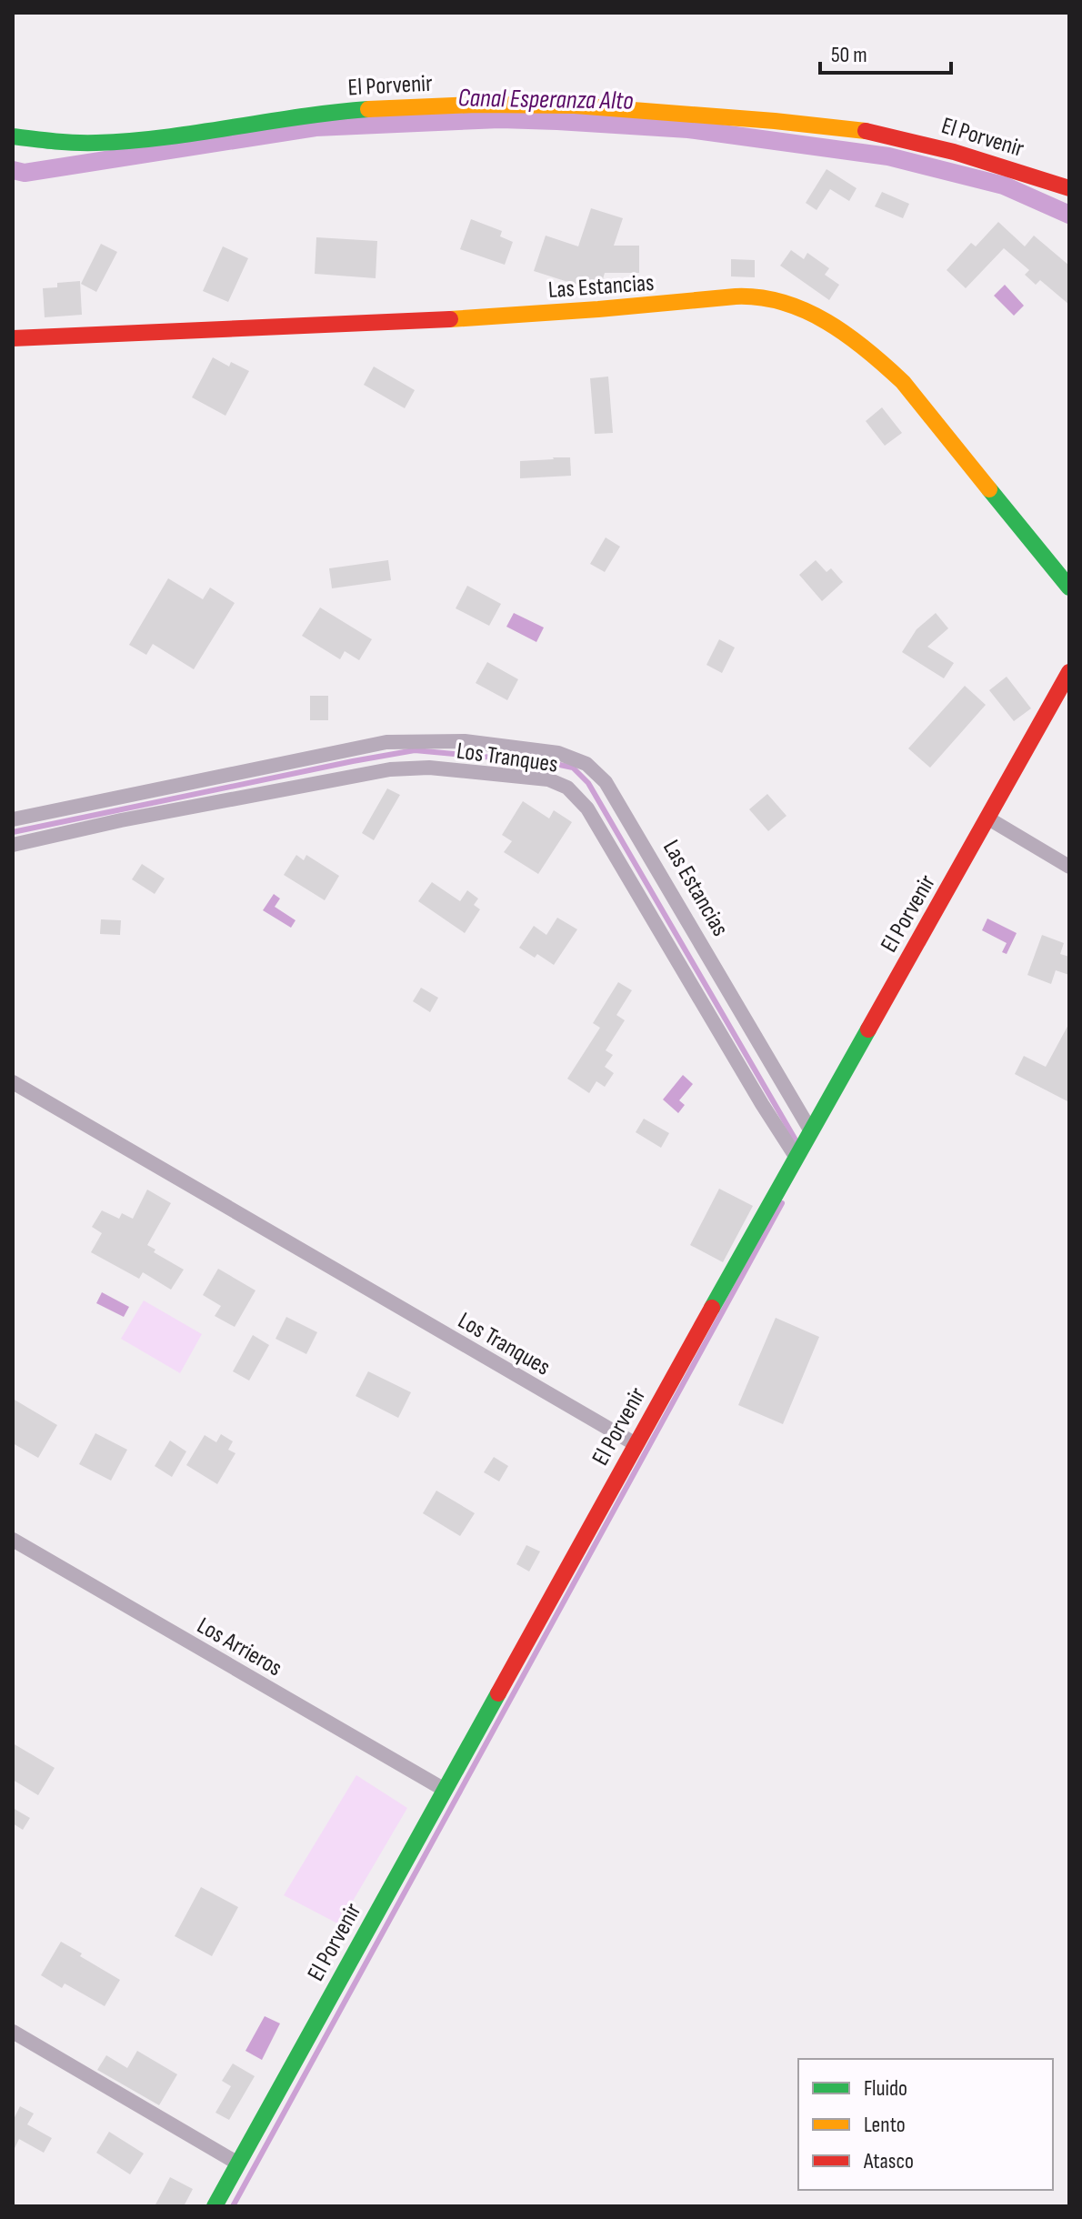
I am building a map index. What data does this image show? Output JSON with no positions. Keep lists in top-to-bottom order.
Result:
{
  "streets": {
    "street": [
      "El Porvenir",
      "Las Estancias",
      "Los Tranques",
      "Los Arrieros"
    ]
  },
  "crossings": [
    ["El Porvenir", "Las Estancias"],
    ["El Porvenir", "Los Tranques"],
    ["El Porvenir", "Los Arrieros"]
  ],
  "water": ["Canal Esperanza Alto"],
  "legend": ["Fluido", "Lento", "Atasco"],
  "scale_bar": "50 m"
}
